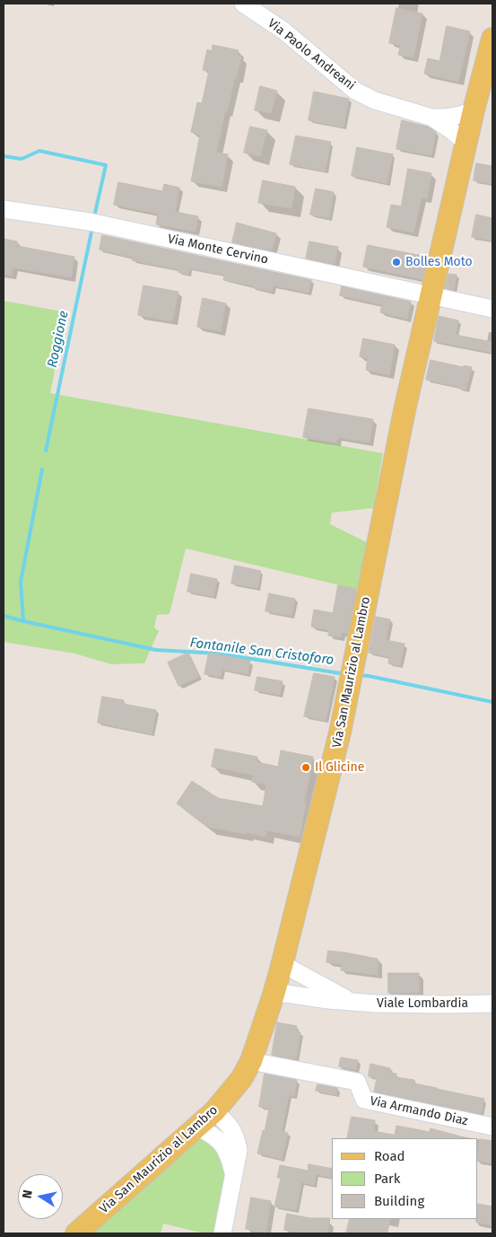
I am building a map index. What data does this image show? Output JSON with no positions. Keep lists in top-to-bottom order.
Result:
{
  "streets": {
    "main road": ["Via San Maurizio al Lambro"],
    "street": [
      "Via Paolo Andreani",
      "Via Monte Cervino",
      "Viale Lombardia",
      "Via Armando Diaz"
    ]
  },
  "crossings": [
    ["Via Paolo Andreani", "Via San Maurizio al Lambro"],
    ["Via Monte Cervino", "Via San Maurizio al Lambro"],
    ["Via San Maurizio al Lambro", "Viale Lombardia"],
    ["Via San Maurizio al Lambro", "Via Armando Diaz"]
  ],
  "water": ["Roggione", "Fontanile San Cristoforo"],
  "places": ["Bolles Moto", "Il Glicine"],
  "legend": ["Road", "Park", "Building"],
  "north": "left"
}
